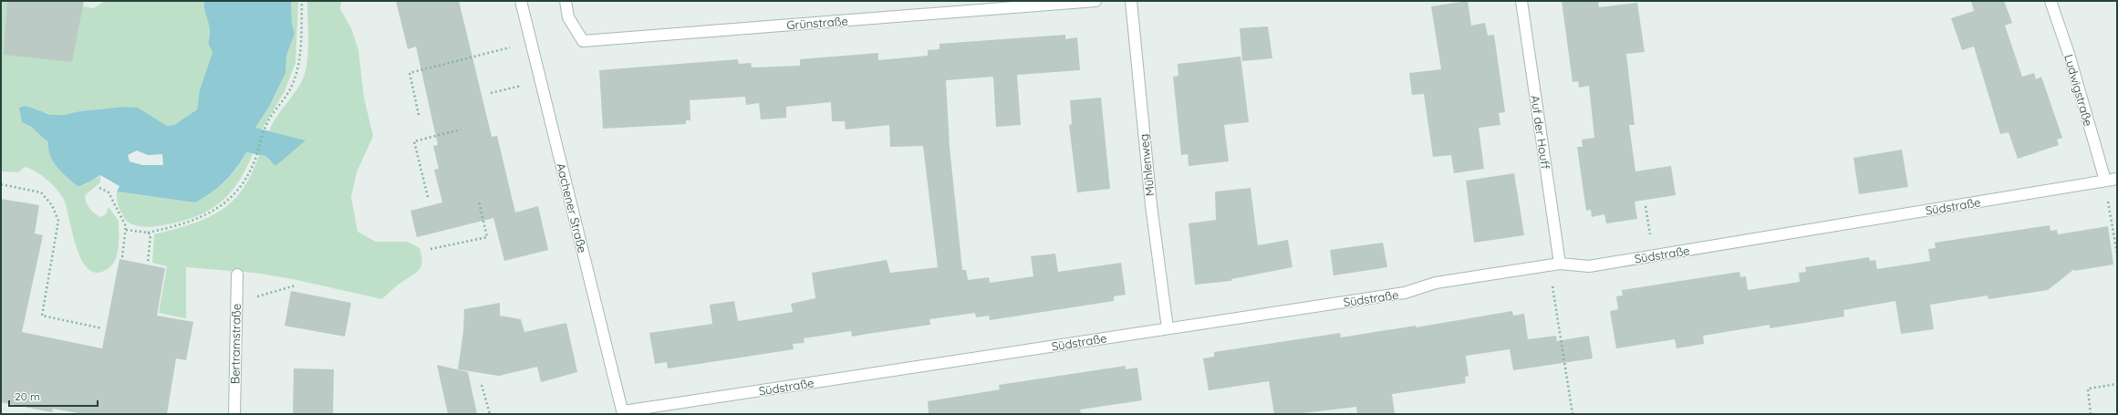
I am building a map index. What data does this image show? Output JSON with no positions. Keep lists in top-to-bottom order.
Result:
{
  "streets": {
    "street": [
      "Grünstraße",
      "Ludwigstraße",
      "Auf der Houff",
      "Mühlenweg",
      "Südstraße",
      "Aachener Straße",
      "Bertramstraße"
    ]
  },
  "crossings": [
    ["Ludwigstraße", "Südstraße"],
    ["Auf der Houff", "Südstraße"],
    ["Mühlenweg", "Südstraße"],
    ["Südstraße", "Aachener Straße"]
  ],
  "scale_bar": "20 m"
}
